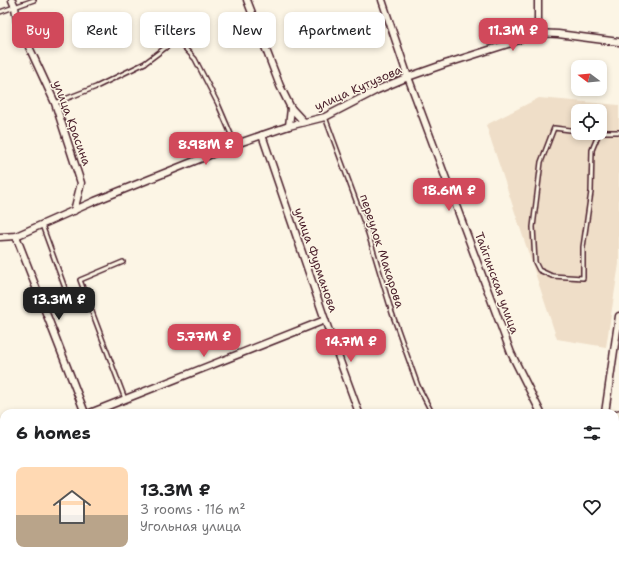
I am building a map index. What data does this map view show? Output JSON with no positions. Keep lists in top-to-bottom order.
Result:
{
  "streets": {
    "street": [
      "улица Кутузова",
      "улица Красина",
      "улица Фурманова",
      "Тайгинская улица"
    ],
    "lane": ["переулок Макарова"]
  },
  "crossings": [
    ["улица Кутузова", "улица Красина"],
    ["улица Кутузова", "переулок Макарова"],
    ["улица Кутузова", "улица Фурманова"],
    ["улица Кутузова", "Тайгинская улица"]
  ],
  "north": "left",
  "page": {
    "chip": [
      "Buy",
      "Rent",
      "Filters",
      "New",
      "Apartment"
    ],
    "price": [
      "11.3M ₽",
      "8.98M ₽",
      "18.6M ₽",
      "13.3M ₽",
      "5.77M ₽",
      "14.7M ₽"
    ],
    "heading": "6 homes",
    "list": [
      {
        "name": "13.3M ₽",
        "note": "3 rooms · 116 m² · Угольная улица"
      }
    ]
  }
}
